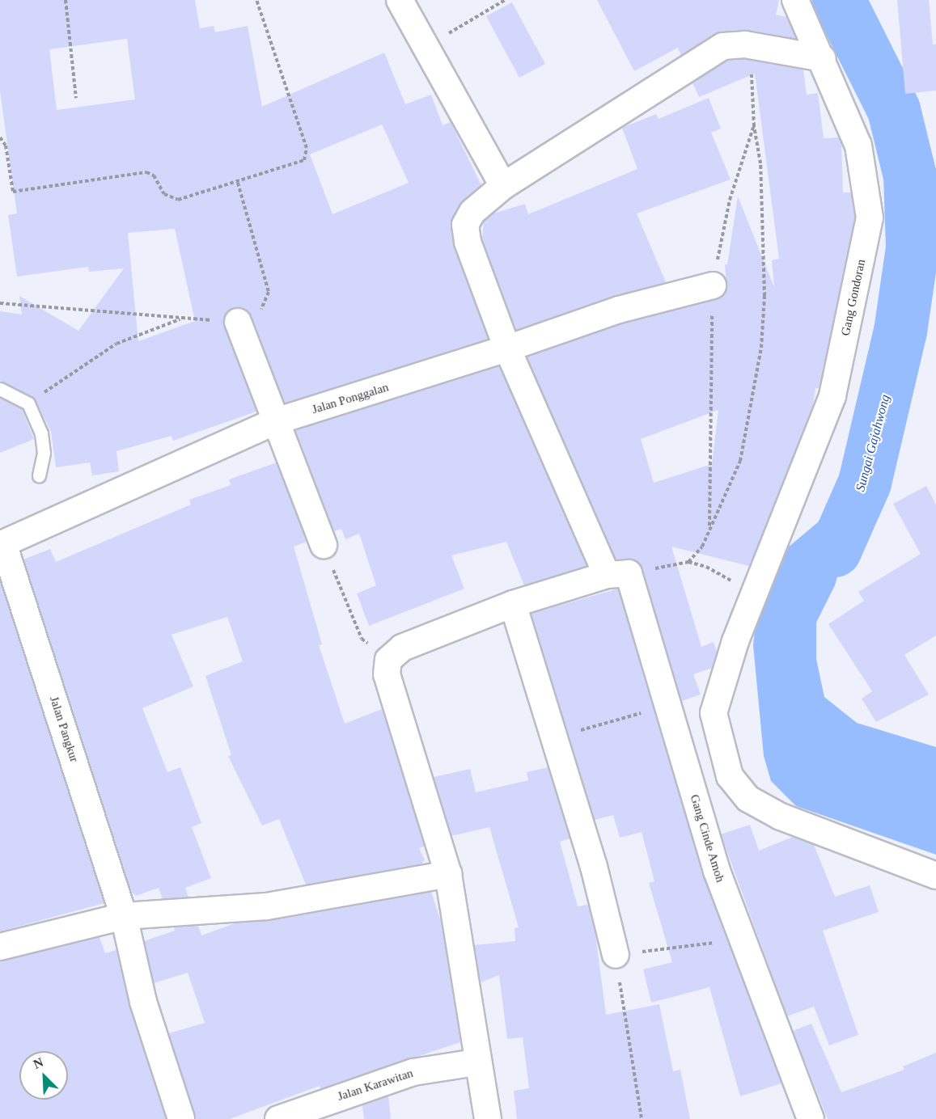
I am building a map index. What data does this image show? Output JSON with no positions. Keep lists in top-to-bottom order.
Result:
{
  "streets": {
    "street": [
      "Gang Gondoran",
      "Jalan Ponggalan",
      "Jalan Pangkur",
      "Gang Cinde Amoh",
      "Jalan Karawitan"
    ]
  },
  "crossings": [
    ["Gang Gondoran", "Gang Cinde Amoh"],
    ["Jalan Ponggalan", "Jalan Pangkur"],
    ["Jalan Ponggalan", "Gang Cinde Amoh"]
  ],
  "water": ["Sungai Gajahwong"],
  "north": "top left"
}
